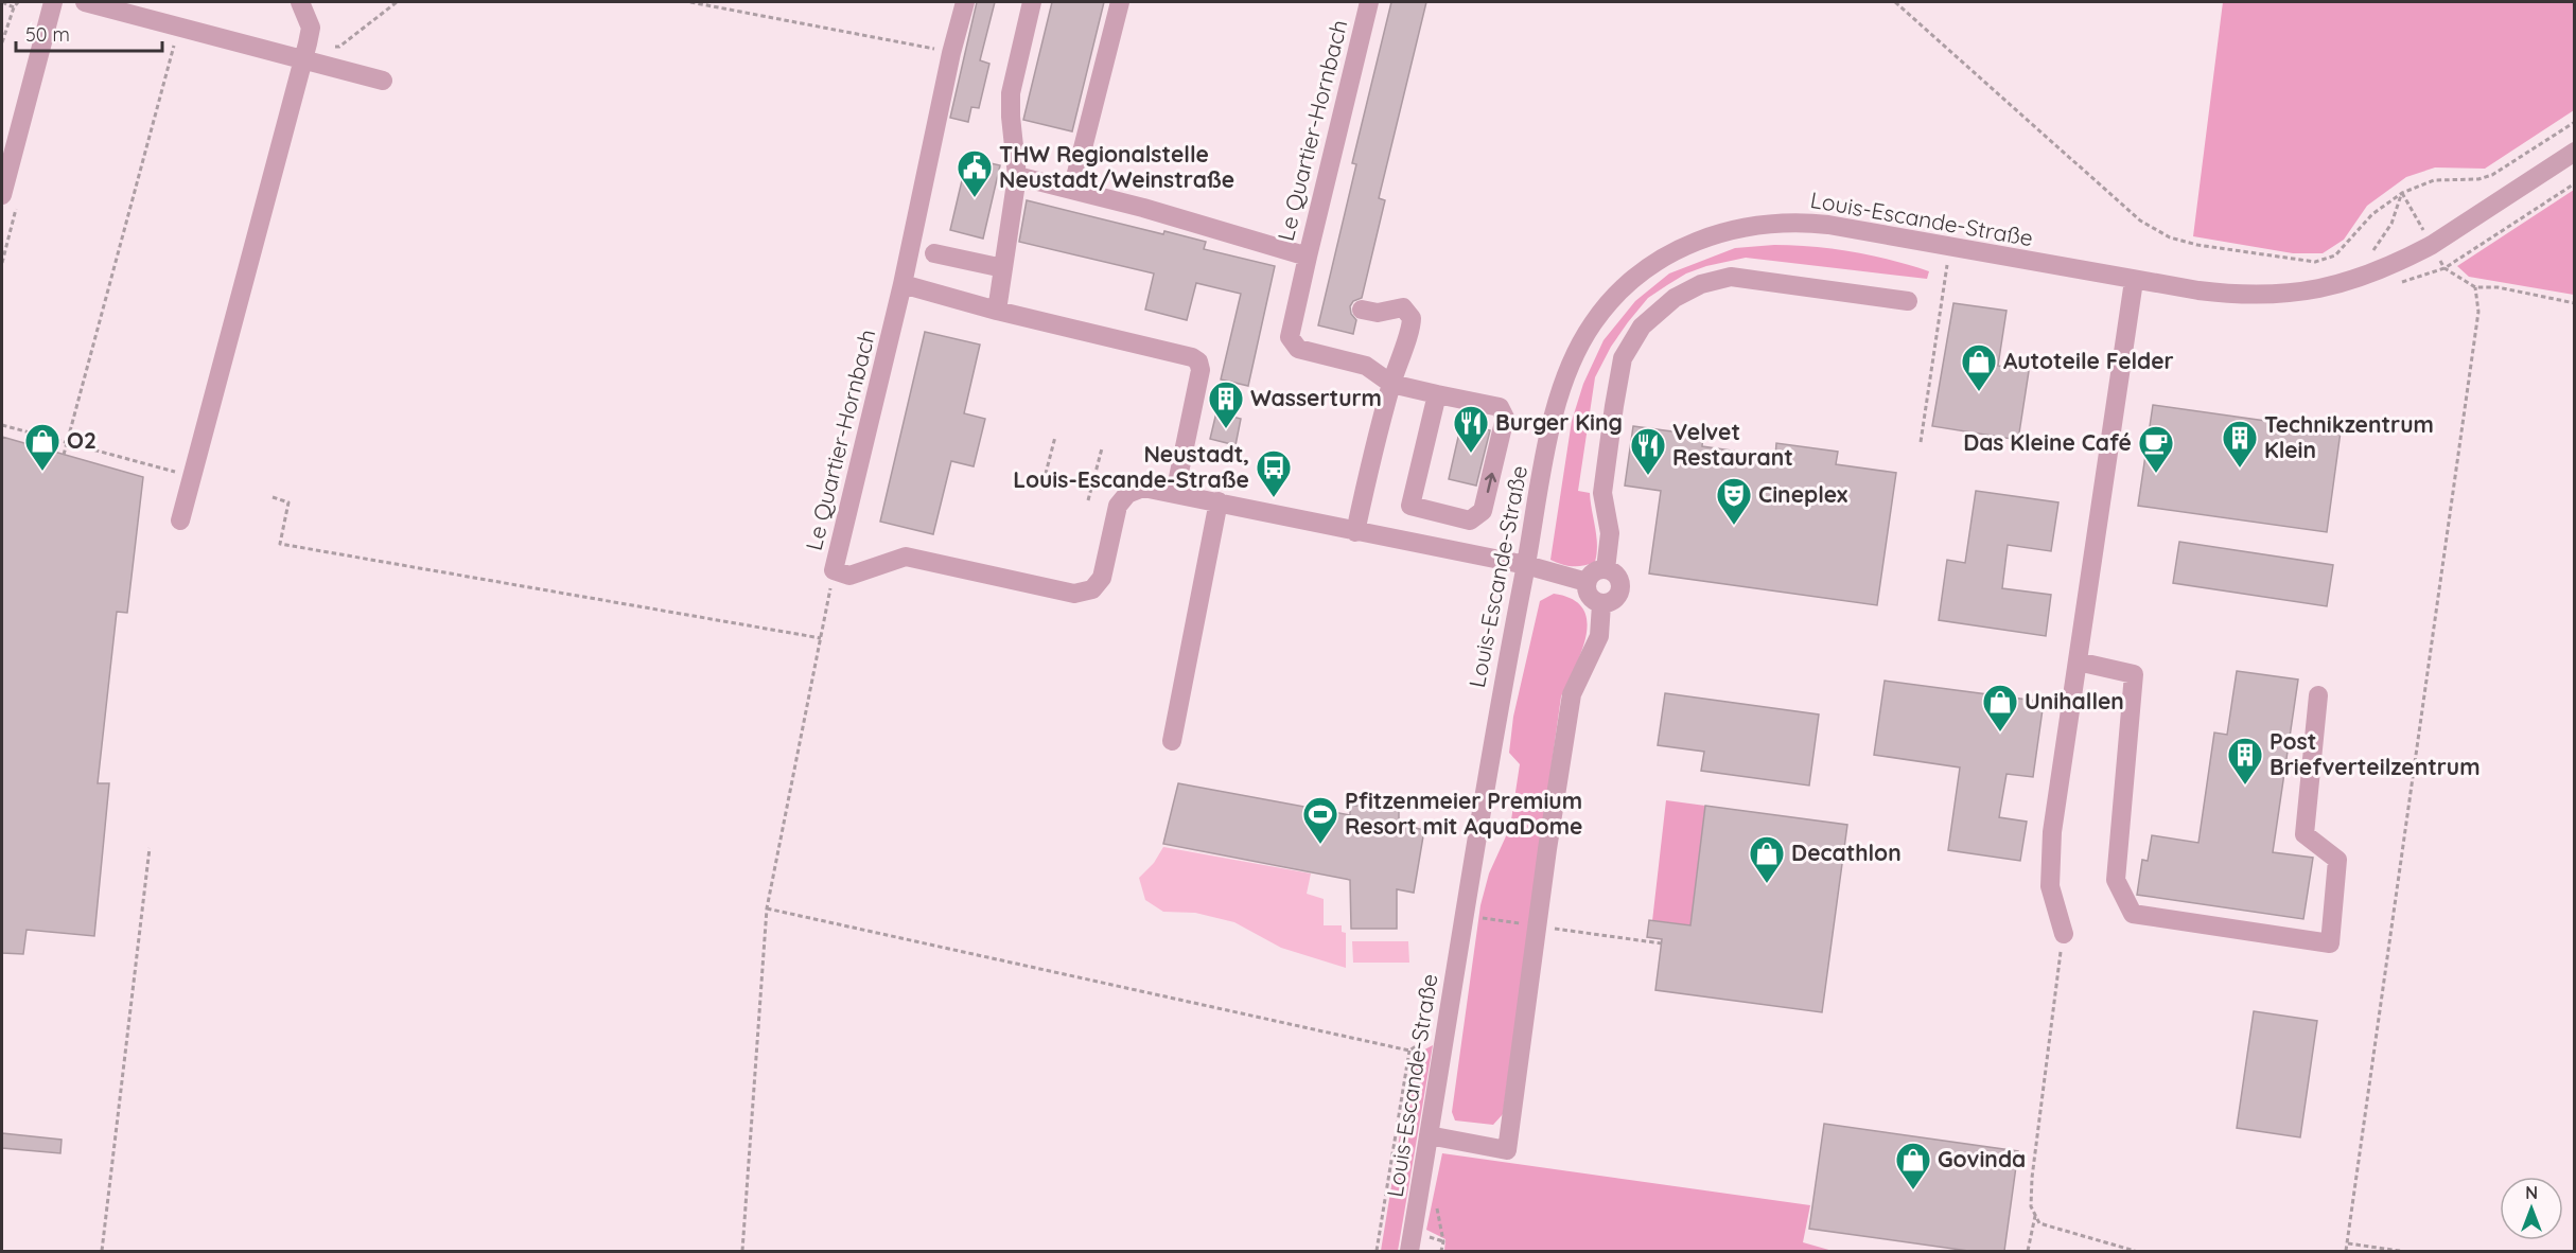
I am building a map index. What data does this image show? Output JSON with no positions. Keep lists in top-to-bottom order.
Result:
{
  "streets": {
    "street": ["Le Quartier-Hornbach", "Louis-Escande-Straße"]
  },
  "crossings": [
    ["Le Quartier-Hornbach", "Louis-Escande-Straße"]
  ],
  "places": {
    "public building": ["THW Regionalstelle Neustadt/Weinstraße"],
    "shop": [
      "Autoteile Felder",
      "O2",
      "Unihallen",
      "Decathlon",
      "Govinda"
    ],
    "building": ["Wasserturm", "Technikzentrum Klein", "Post Briefverteilzentrum"],
    "restaurant": ["Burger King", "Velvet Restaurant"],
    "cafe": ["Das Kleine Café"],
    "bus stop": ["Neustadt, Louis-Escande-Straße"],
    "theatre": ["Cineplex"],
    "sports": ["Pfitzenmeier Premium Resort mit AquaDome"]
  },
  "scale_bar": "50 m",
  "north": "top"
}
